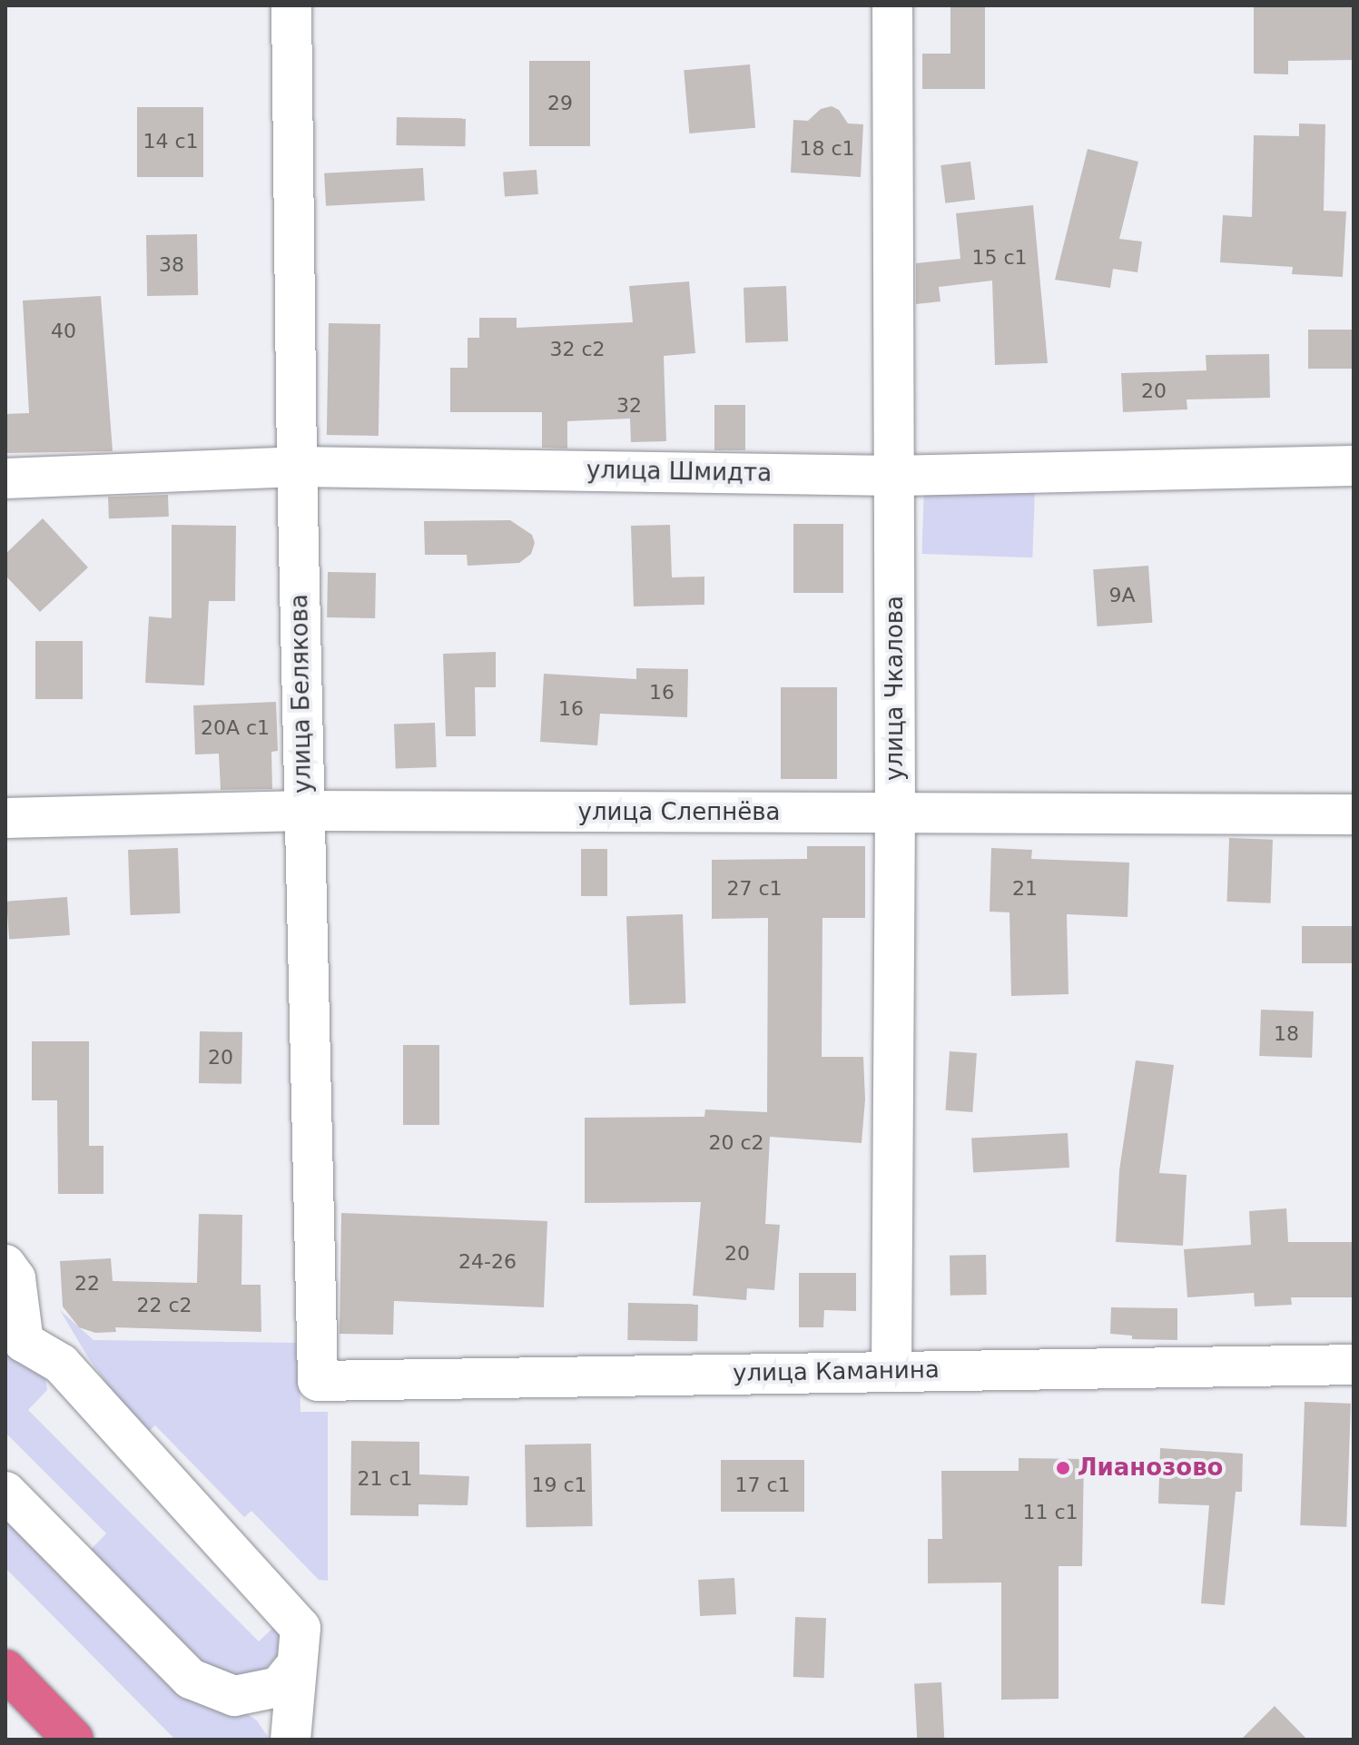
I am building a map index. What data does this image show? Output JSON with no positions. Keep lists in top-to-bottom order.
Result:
{
  "streets": {
    "street": [
      "улица Шмидта",
      "улица Чкалова",
      "улица Белякова",
      "улица Слепнёва",
      "улица Каманина"
    ]
  },
  "crossings": [
    ["улица Шмидта", "улица Чкалова"],
    ["улица Шмидта", "улица Белякова"],
    ["улица Чкалова", "улица Слепнёва"],
    ["улица Чкалова", "улица Каманина"],
    ["улица Белякова", "улица Слепнёва"],
    ["улица Белякова", "улица Каманина"]
  ],
  "places": ["Лианозово"],
  "house_numbers": [
    "29",
    "14 с1",
    "18 с1",
    "15 с1",
    "38",
    "40",
    "32 с2",
    "20",
    "32",
    "9А",
    "16",
    "16",
    "20А с1",
    "27 с1",
    "21",
    "18",
    "20",
    "20 с2",
    "20",
    "24-26",
    "22",
    "22 с2",
    "21 с1",
    "19 с1",
    "17 с1",
    "11 с1"
  ]
}
